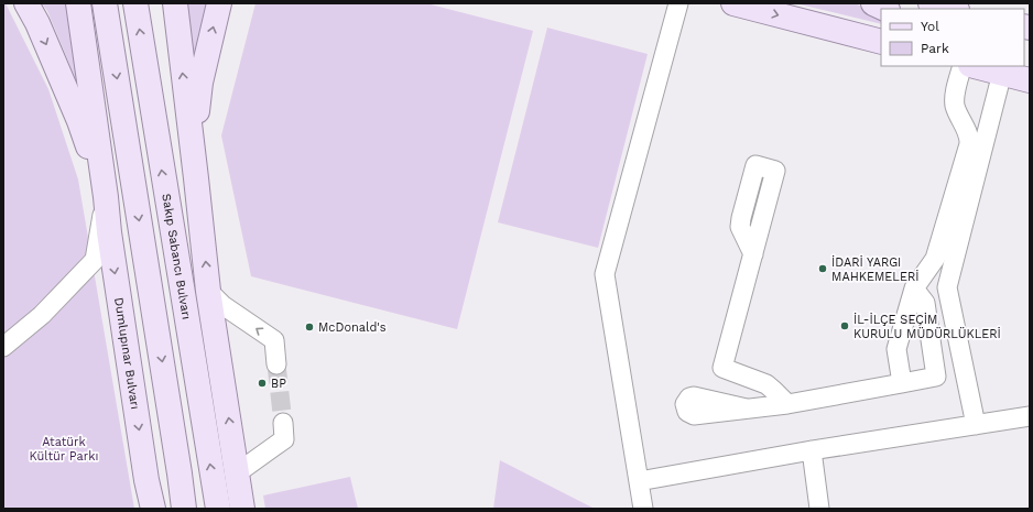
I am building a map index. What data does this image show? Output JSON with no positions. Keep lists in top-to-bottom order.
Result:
{
  "streets": {
    "main road": ["Sakıp Sabancı Bulvarı", "Dumlupınar Bulvarı"]
  },
  "parks": ["Atatürk Kültür Parkı"],
  "places": [
    "İDARİ YARGI MAHKEMELERİ",
    "İL-İLÇE SEÇİM KURULU MÜDÜRLÜKLERİ",
    "McDonald's",
    "BP"
  ],
  "legend": ["Yol", "Park"]
}
